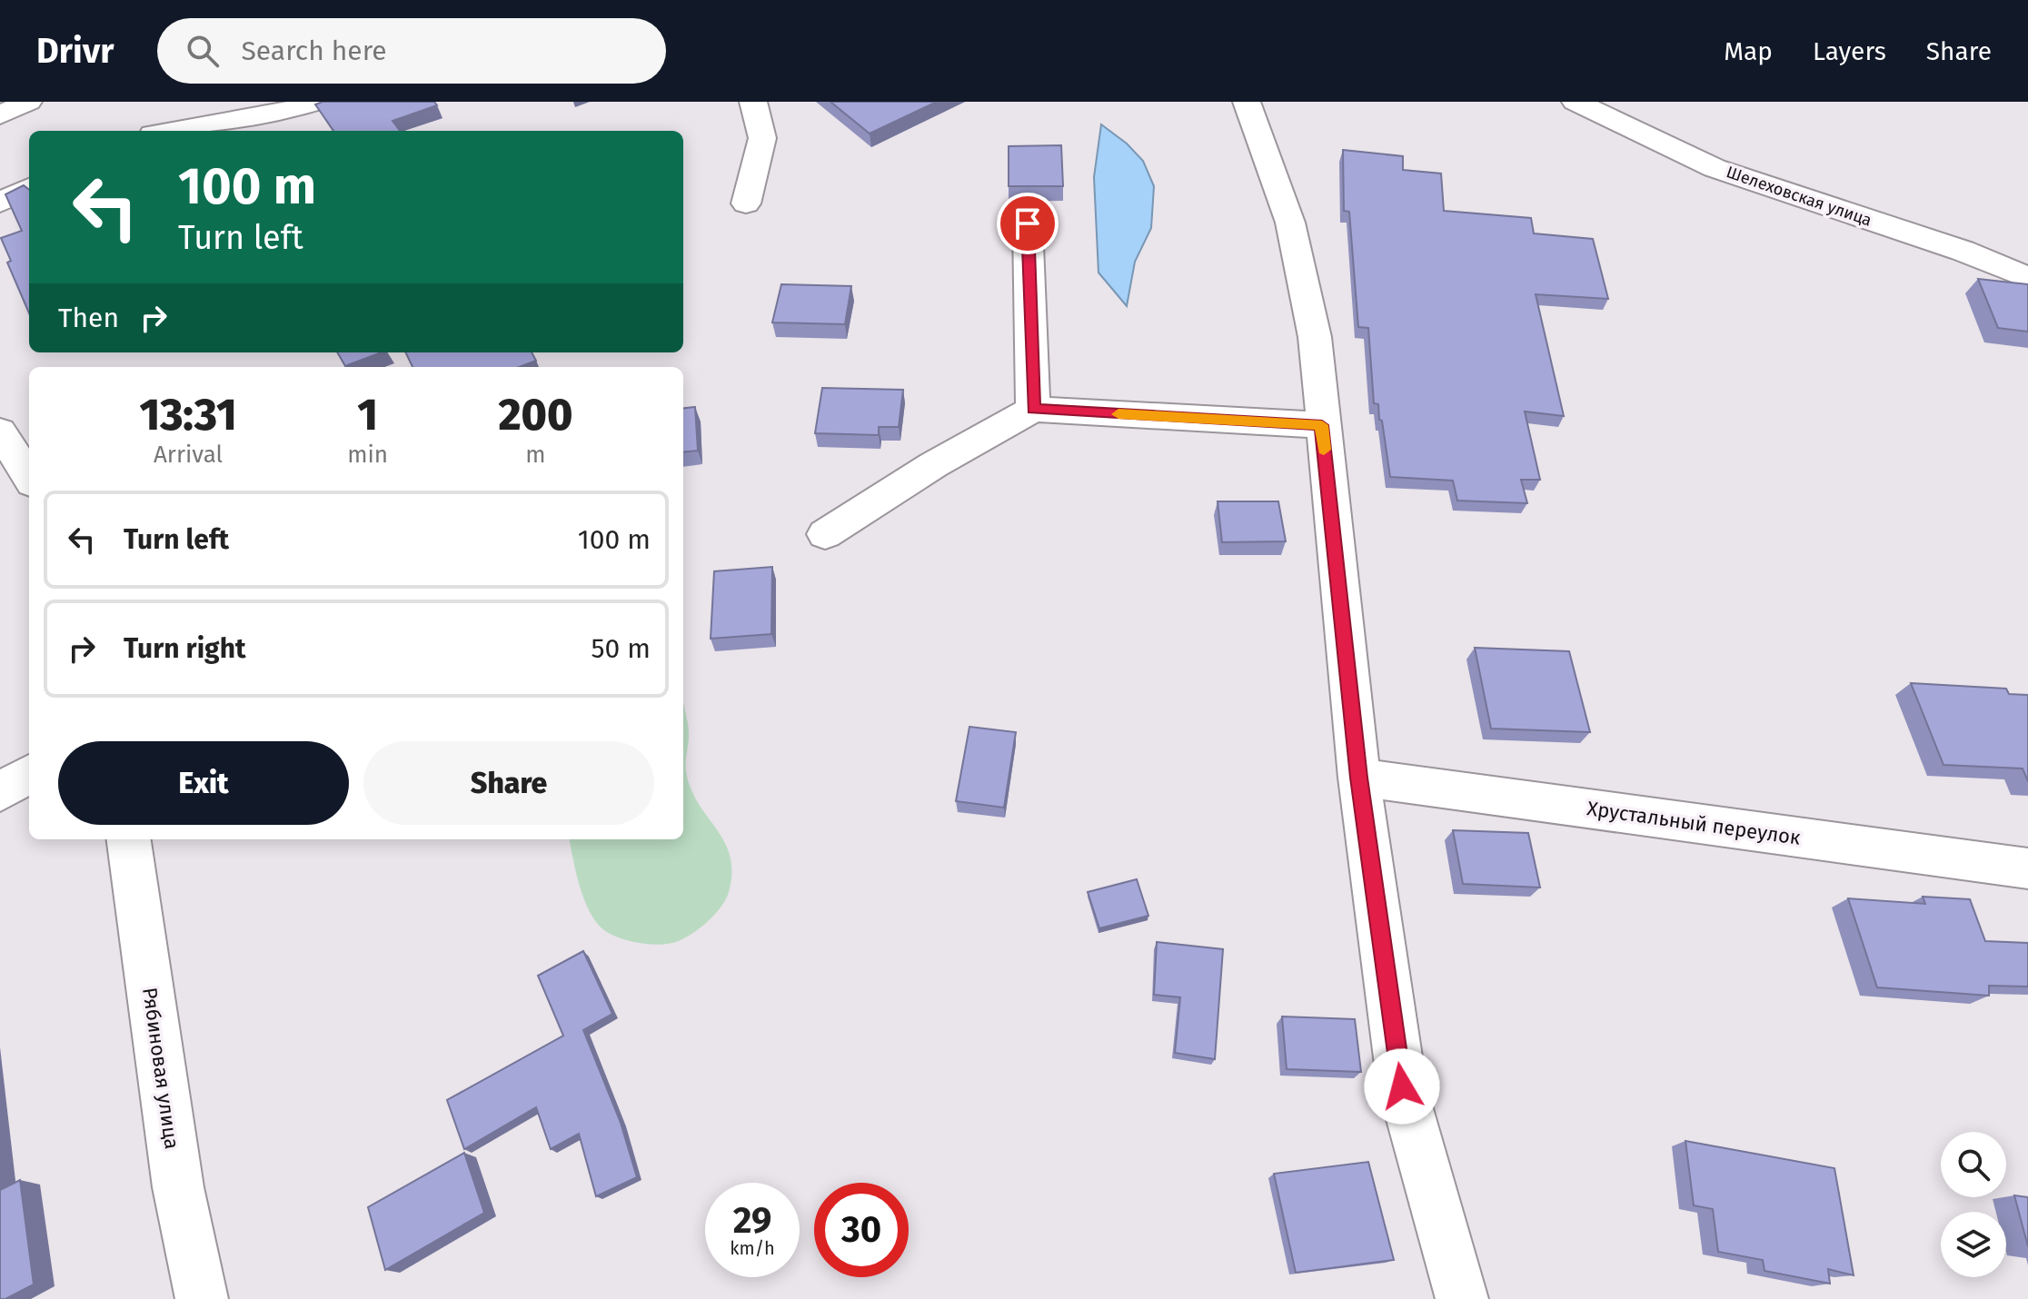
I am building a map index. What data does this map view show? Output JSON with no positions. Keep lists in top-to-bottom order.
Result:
{
  "streets": {
    "street": ["Шелеховская улица", "Хрустальный переулок", "Рябиновая улица"]
  },
  "page": {
    "header": "Drivr",
    "search": "Search here",
    "nav": ["Map", "Layers", "Share"],
    "turn": ["100 m", "Turn left"],
    "then": "Then",
    "eta": [
      "13:31",
      "Arrival",
      "1",
      "min",
      "200",
      "m"
    ],
    "list": [
      {
        "name": "Turn left",
        "value": "100 m"
      },
      {
        "name": "Turn right",
        "value": "50 m"
      }
    ],
    "buttons": ["Exit", "Share"],
    "speed": "29 km/h",
    "limit": "30"
  }
}
